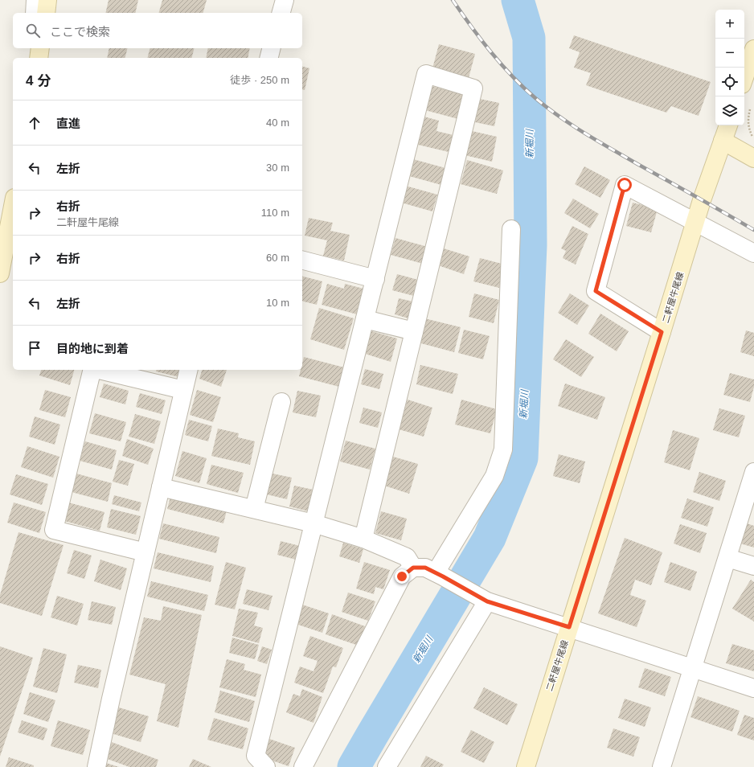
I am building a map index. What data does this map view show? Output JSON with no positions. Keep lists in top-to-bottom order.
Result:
{
  "streets": {
    "street": ["二軒屋牛尾線"]
  },
  "water": ["新堀川"],
  "page": {
    "map_buttons": ["+", "−"],
    "search": "ここで検索",
    "heading": ["4 分", "徒歩 · 250 m"],
    "list": [
      ["直進", "40 m"],
      ["左折", "30 m"],
      ["右折", "二軒屋牛尾線", "110 m"],
      ["右折", "60 m"],
      ["左折", "10 m"],
      "目的地に到着"
    ]
  }
}
